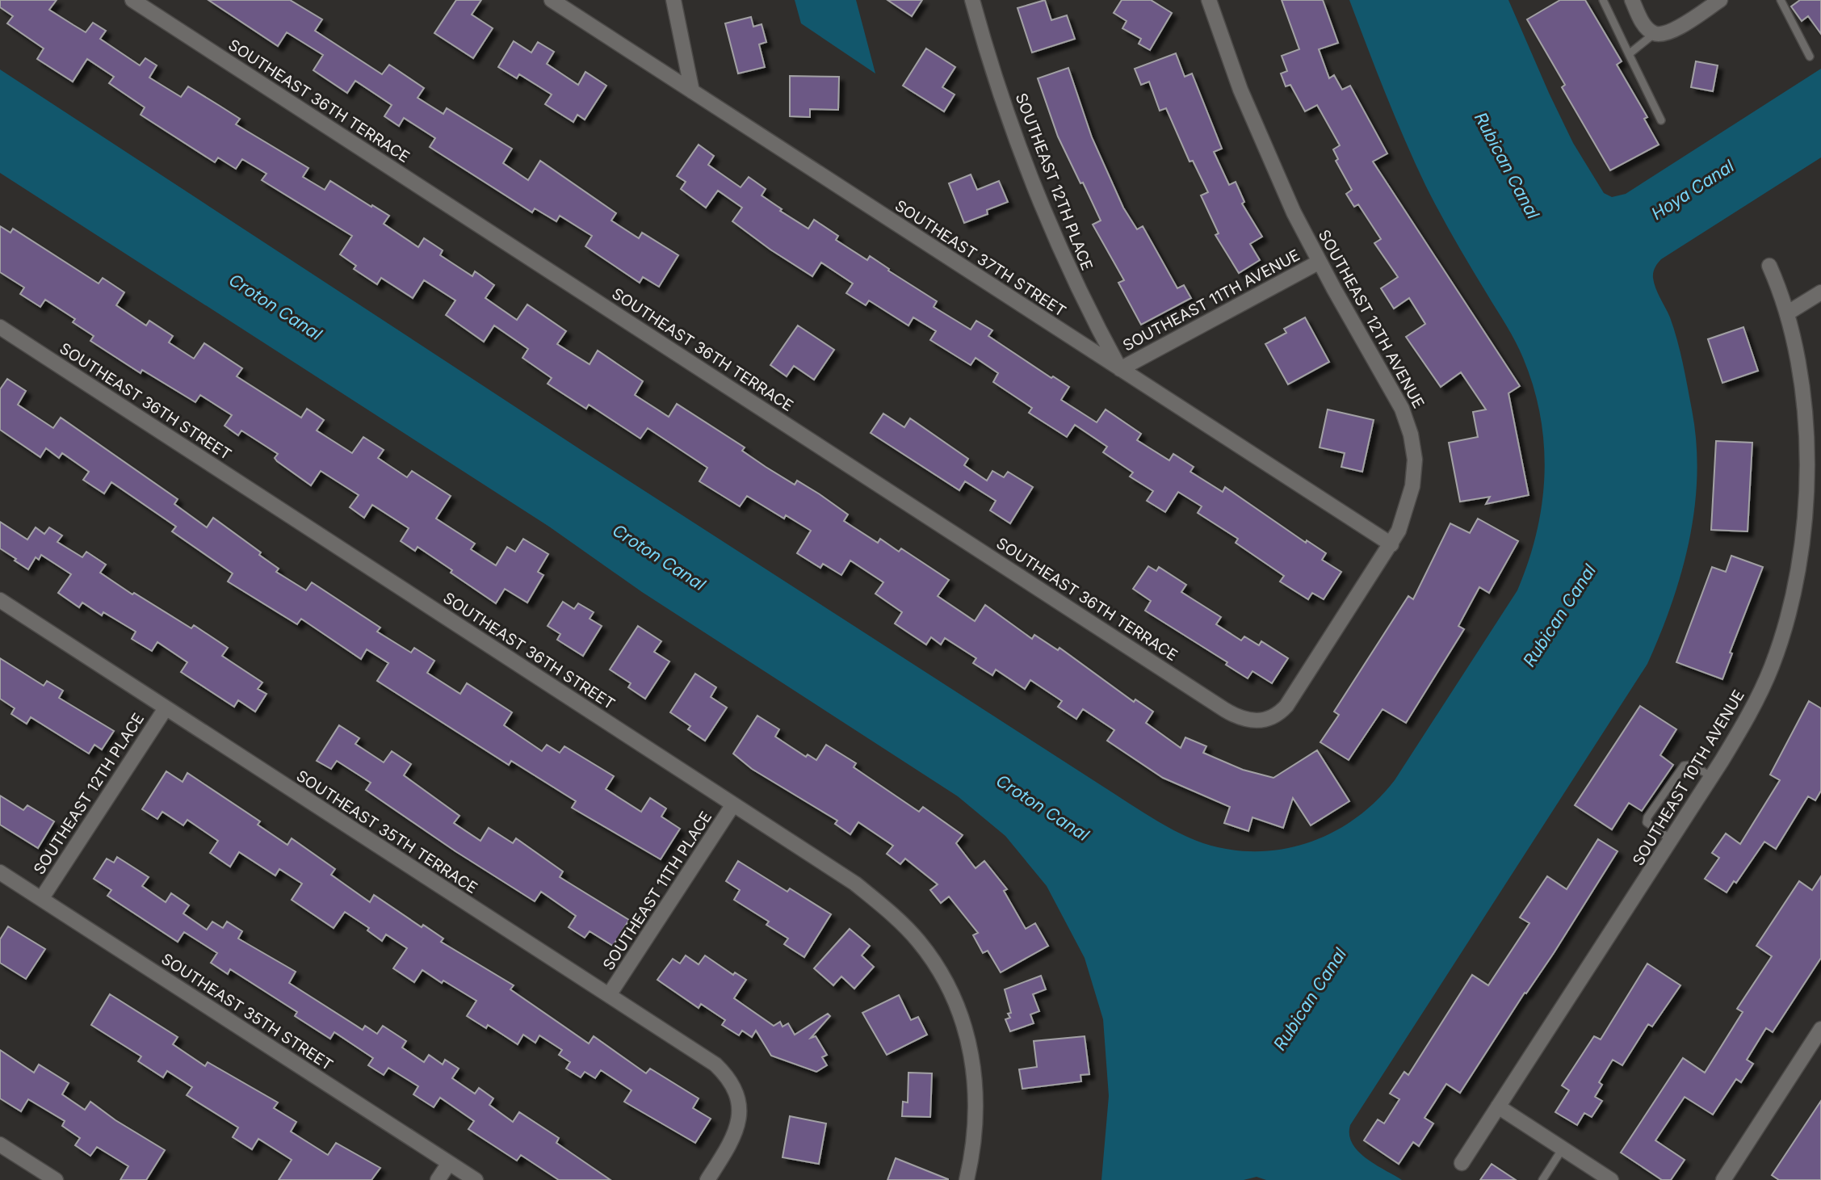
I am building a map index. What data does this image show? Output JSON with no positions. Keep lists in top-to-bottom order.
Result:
{
  "streets": {
    "street": [
      "SOUTHEAST 36TH TERRACE",
      "SOUTHEAST 12TH PLACE",
      "SOUTHEAST 37TH STREET",
      "SOUTHEAST 11TH AVENUE",
      "SOUTHEAST 12TH AVENUE",
      "SOUTHEAST 36TH STREET",
      "SOUTHEAST 10TH AVENUE",
      "SOUTHEAST 35TH TERRACE",
      "SOUTHEAST 11TH PLACE",
      "SOUTHEAST 35TH STREET"
    ]
  },
  "crossings": [
    ["SOUTHEAST 36TH TERRACE", "SOUTHEAST 12TH AVENUE"],
    ["SOUTHEAST 12TH PLACE", "SOUTHEAST 37TH STREET"],
    ["SOUTHEAST 12TH PLACE", "SOUTHEAST 11TH AVENUE"],
    ["SOUTHEAST 12TH PLACE", "SOUTHEAST 35TH TERRACE"],
    ["SOUTHEAST 12TH PLACE", "SOUTHEAST 35TH STREET"],
    ["SOUTHEAST 37TH STREET", "SOUTHEAST 11TH AVENUE"],
    ["SOUTHEAST 37TH STREET", "SOUTHEAST 12TH AVENUE"],
    ["SOUTHEAST 11TH AVENUE", "SOUTHEAST 12TH AVENUE"],
    ["SOUTHEAST 36TH STREET", "SOUTHEAST 11TH PLACE"],
    ["SOUTHEAST 35TH TERRACE", "SOUTHEAST 11TH PLACE"]
  ],
  "water": ["Rubican Canal", "Hoya Canal", "Croton Canal"]
}
